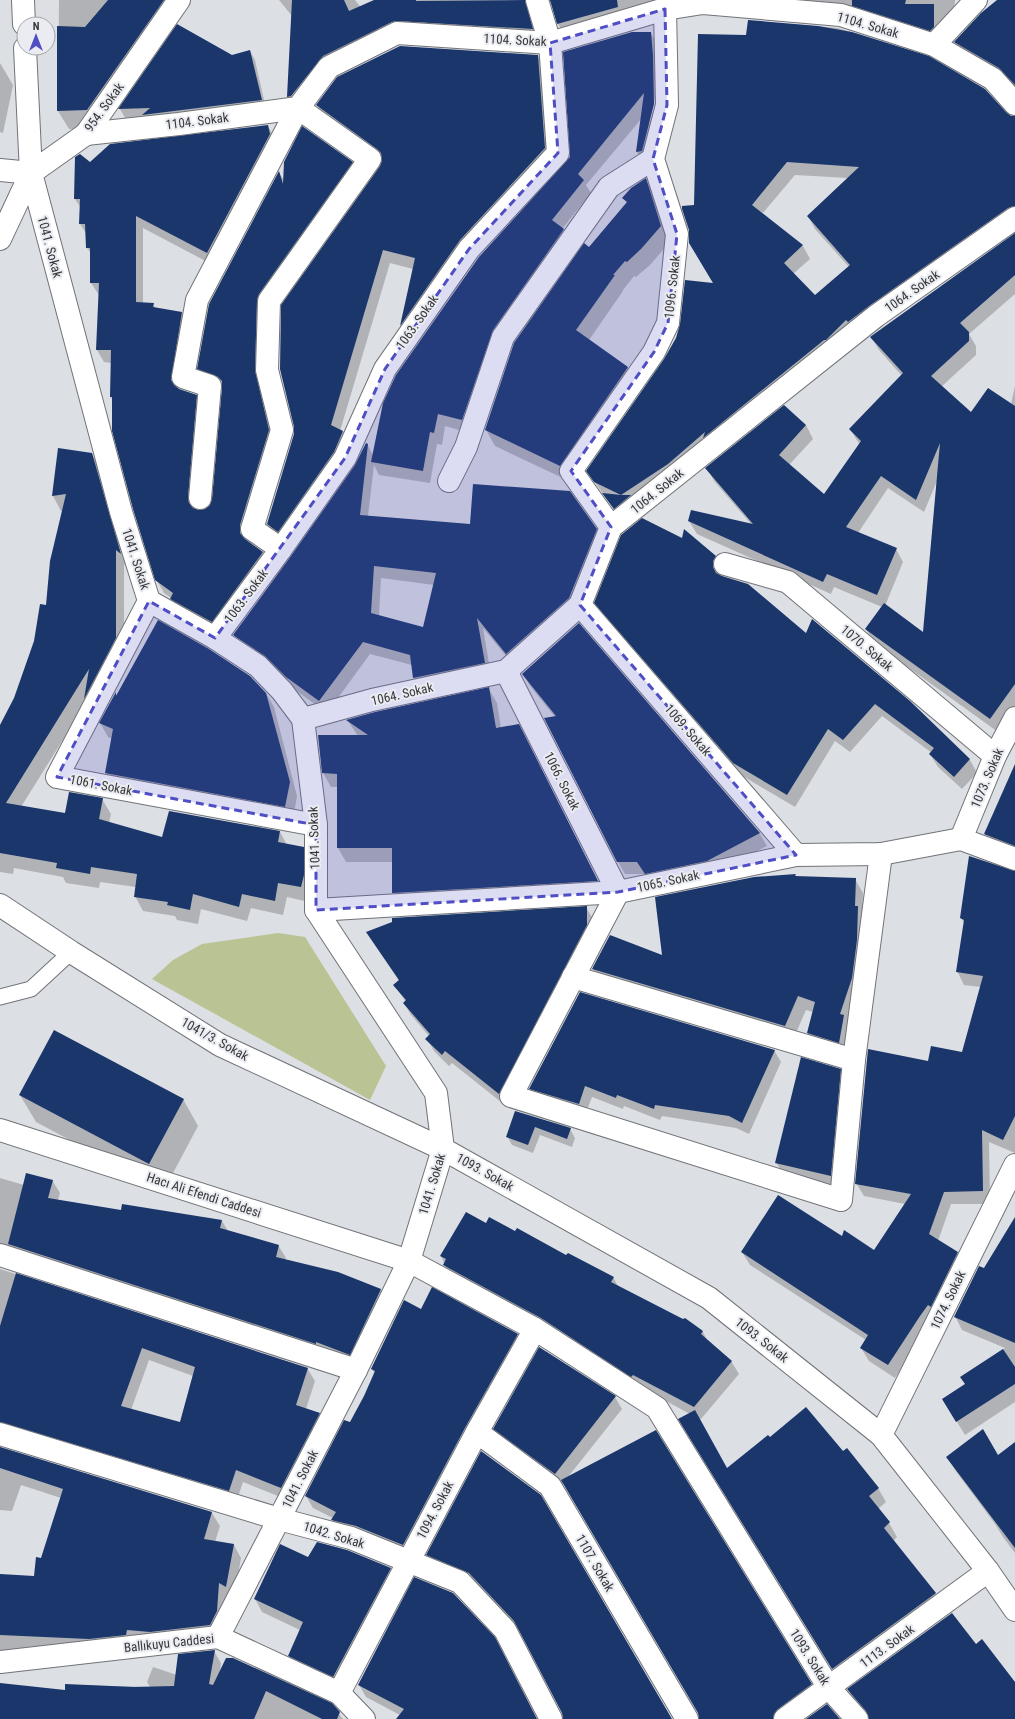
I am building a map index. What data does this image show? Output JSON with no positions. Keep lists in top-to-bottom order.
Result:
{
  "streets": {
    "street": [
      "1104. Sokak",
      "954. Sokak",
      "1041. Sokak",
      "1096. Sokak",
      "1064. Sokak",
      "1063. Sokak",
      "1070. Sokak",
      "1069. Sokak",
      "1073. Sokak",
      "1066. Sokak",
      "1061. Sokak",
      "1065. Sokak",
      "1041/3. Sokak",
      "1093. Sokak",
      "Hacı Ali Efendi Caddesi",
      "1074. Sokak",
      "1094. Sokak",
      "1042. Sokak",
      "1107. Sokak",
      "Ballıkuyu Caddesi",
      "1113. Sokak"
    ]
  },
  "crossings": [
    ["1104. Sokak", "954. Sokak"],
    ["1104. Sokak", "1063. Sokak"],
    ["954. Sokak", "1041. Sokak"],
    ["1041. Sokak", "1064. Sokak"],
    ["1041. Sokak", "1063. Sokak"],
    ["1041. Sokak", "1061. Sokak"],
    ["1041. Sokak", "1065. Sokak"],
    ["1041. Sokak", "1041/3. Sokak"],
    ["1041. Sokak", "1093. Sokak"],
    ["1041. Sokak", "Hacı Ali Efendi Caddesi"],
    ["1041. Sokak", "1042. Sokak"],
    ["1041. Sokak", "Ballıkuyu Caddesi"],
    ["1096. Sokak", "1064. Sokak"],
    ["1064. Sokak", "1069. Sokak"],
    ["1064. Sokak", "1066. Sokak"],
    ["1070. Sokak", "1073. Sokak"],
    ["1069. Sokak", "1065. Sokak"],
    ["1073. Sokak", "1065. Sokak"],
    ["1066. Sokak", "1065. Sokak"],
    ["1041/3. Sokak", "1093. Sokak"],
    ["1093. Sokak", "Hacı Ali Efendi Caddesi"],
    ["1093. Sokak", "1074. Sokak"],
    ["1093. Sokak", "1094. Sokak"],
    ["1093. Sokak", "1113. Sokak"],
    ["1094. Sokak", "1042. Sokak"],
    ["1094. Sokak", "1107. Sokak"],
    ["1094. Sokak", "Ballıkuyu Caddesi"]
  ],
  "north": "top"
}
